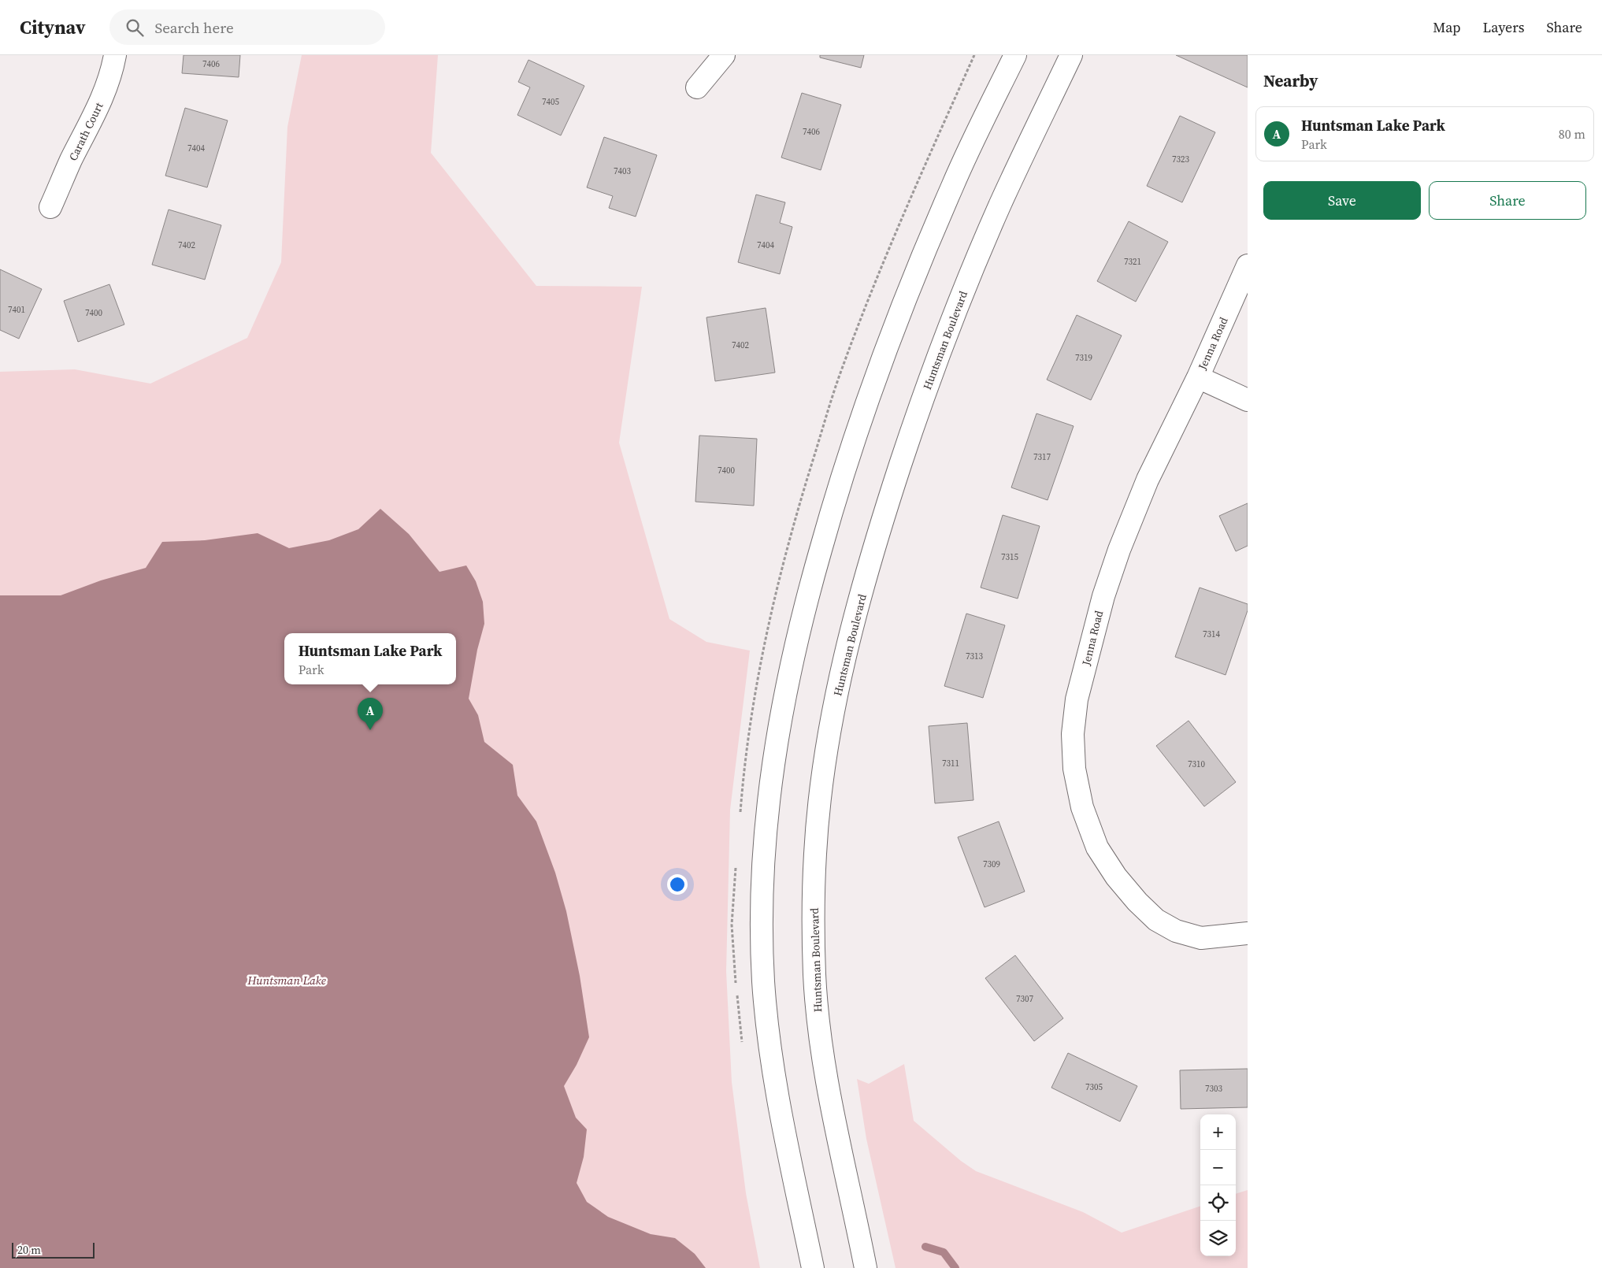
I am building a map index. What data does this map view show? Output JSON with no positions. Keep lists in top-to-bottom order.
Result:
{
  "streets": {
    "street": ["Carath Court", "Huntsman Boulevard", "Jenna Road"]
  },
  "water": ["Huntsman Lake"],
  "house_numbers": [
    "7406",
    "7405",
    "7406",
    "7404",
    "7323",
    "7403",
    "7402",
    "7404",
    "7321",
    "7401",
    "7400",
    "7402",
    "7319",
    "7317",
    "7400",
    "7315",
    "7314",
    "7313",
    "7311",
    "7310",
    "7309",
    "7307",
    "7305",
    "7303"
  ],
  "scale_bar": "20 m",
  "page": {
    "header": "Citynav",
    "search": "Search here",
    "nav": ["Map", "Layers", "Share"],
    "heading": "Nearby",
    "list": [
      {
        "mark": "A",
        "name": "Huntsman Lake Park",
        "note": "Park",
        "value": "80 m"
      }
    ],
    "buttons": ["Save", "Share"],
    "popup": ["Huntsman Lake Park", "Park"],
    "pins": "A",
    "map_buttons": ["+", "−"],
    "scale": "20 m"
  }
}
